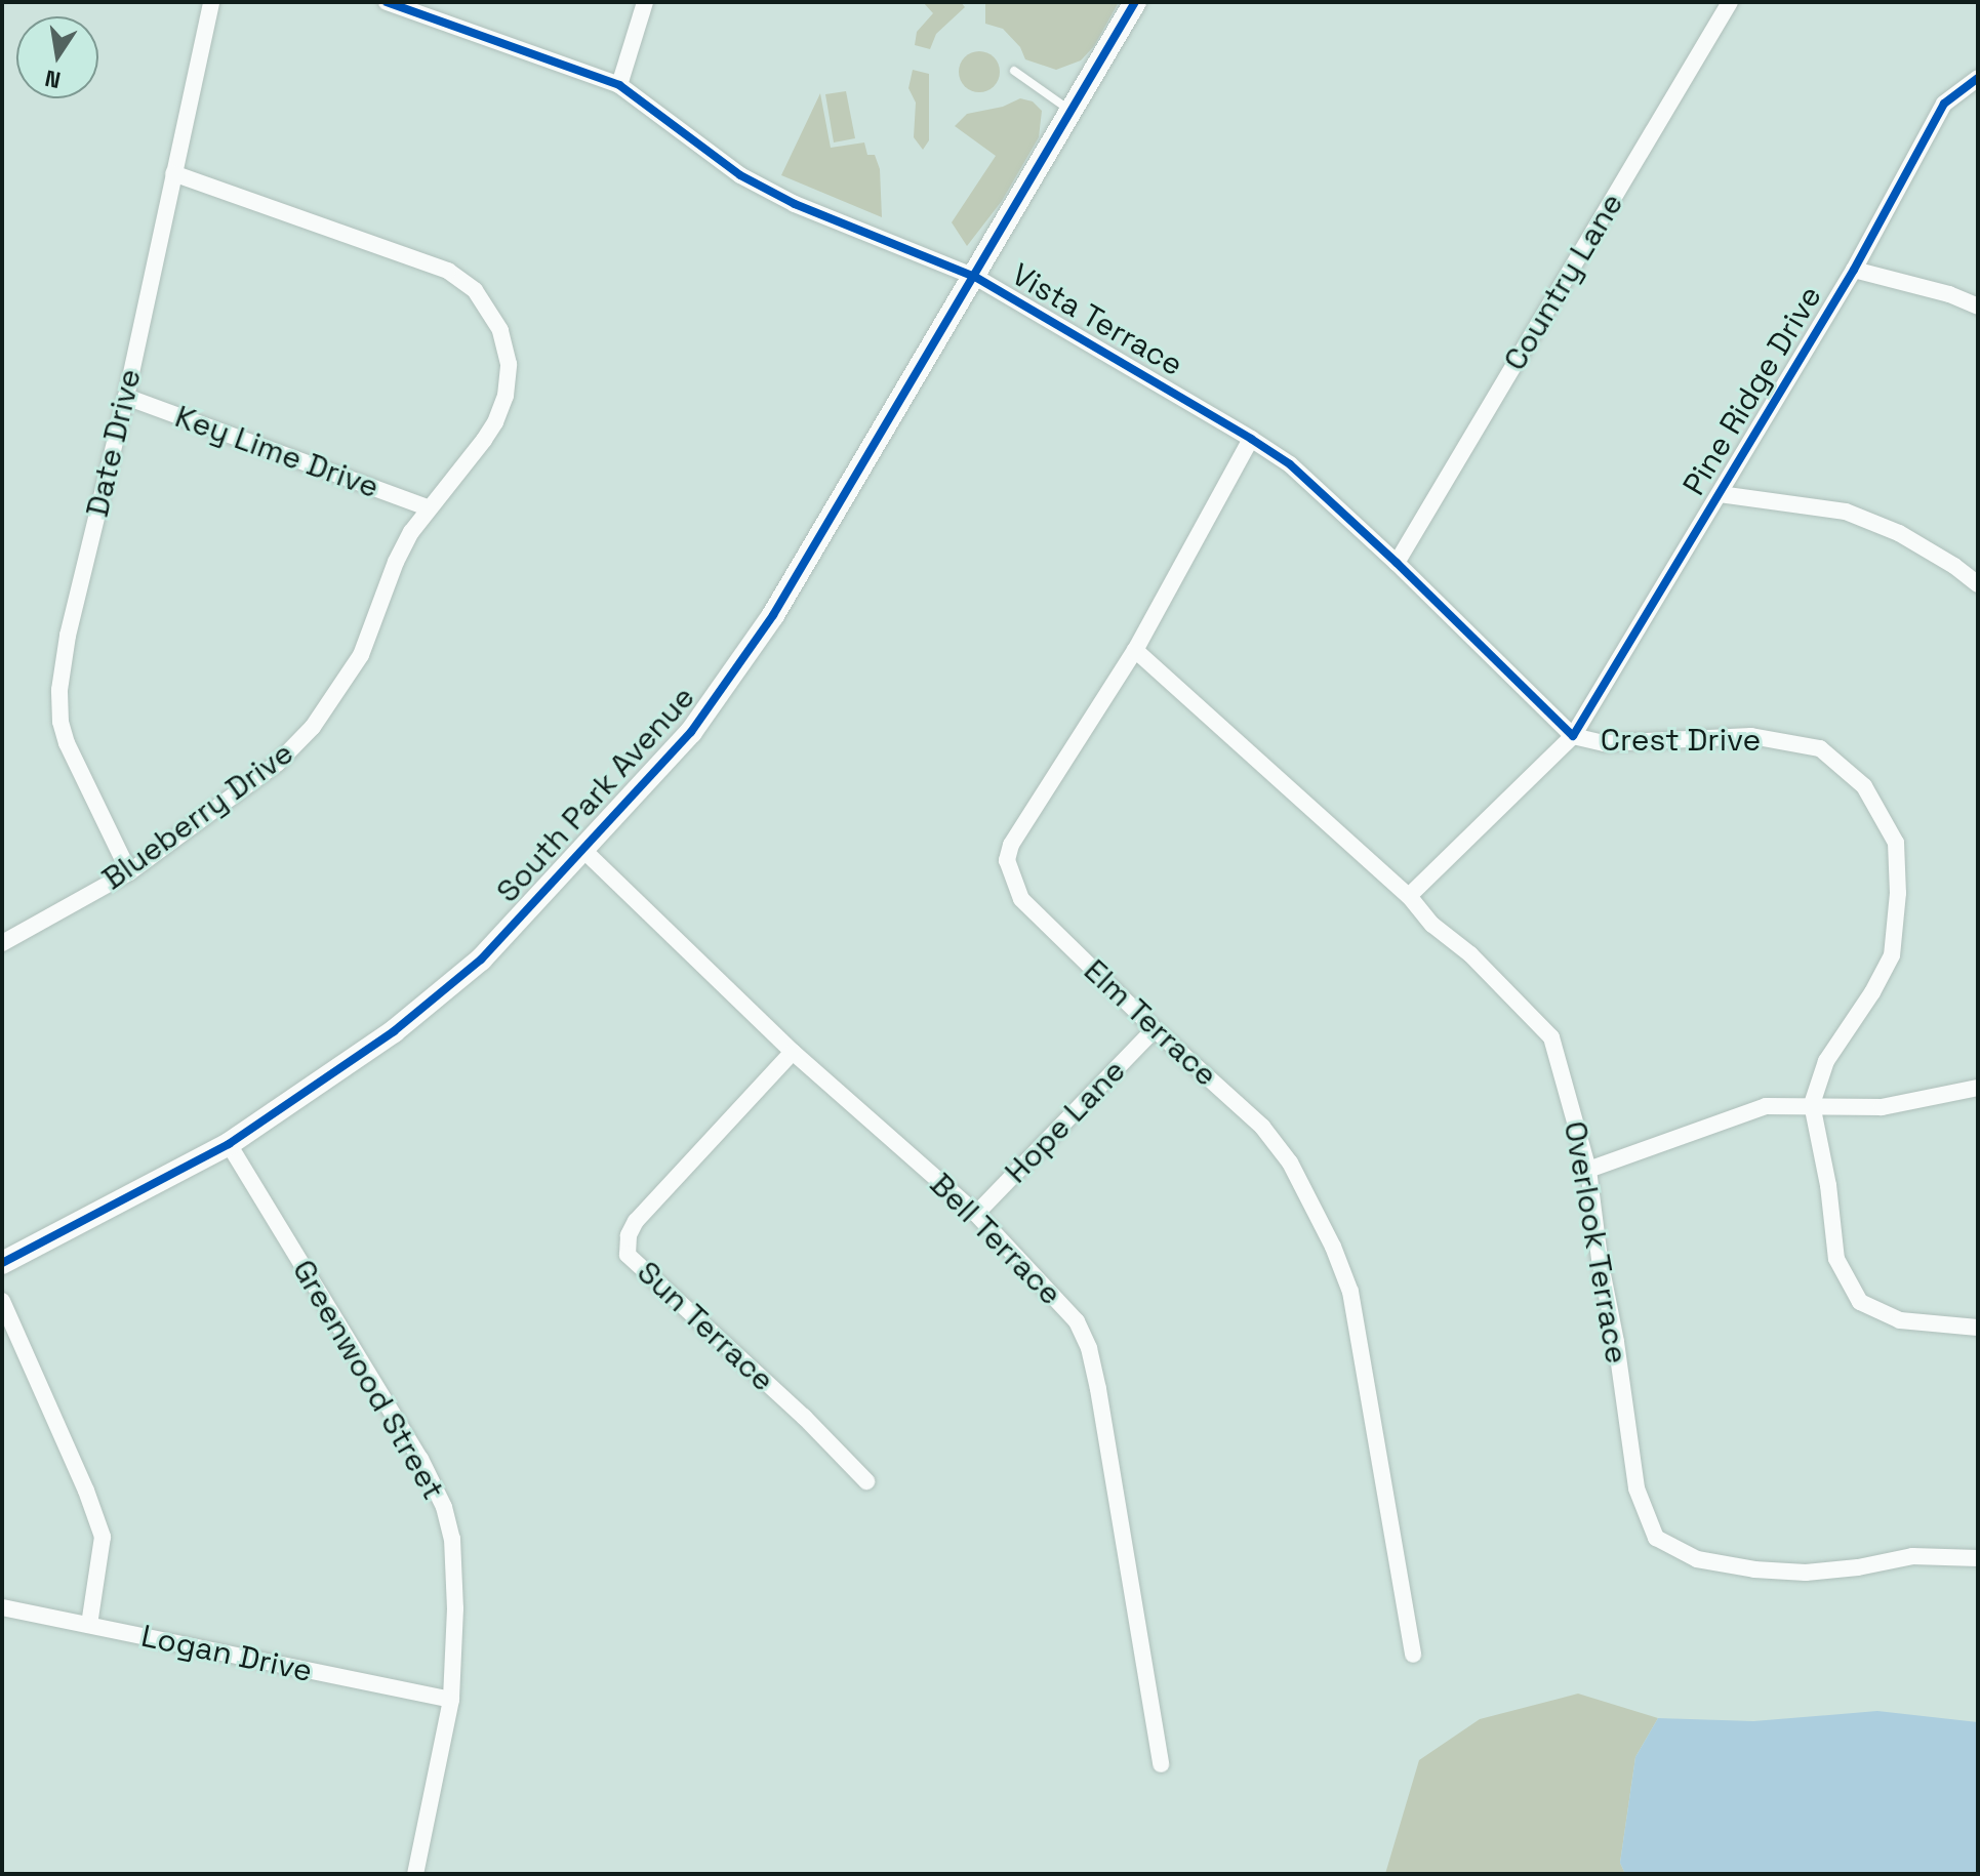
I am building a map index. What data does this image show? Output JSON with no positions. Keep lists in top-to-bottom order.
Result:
{
  "streets": {
    "street": [
      "Country Lane",
      "Vista Terrace",
      "Pine Ridge Drive",
      "Date Drive",
      "Key Lime Drive",
      "Crest Drive",
      "South Park Avenue",
      "Blueberry Drive",
      "Elm Terrace",
      "Hope Lane",
      "Bell Terrace",
      "Overlook Terrace",
      "Sun Terrace",
      "Greenwood Street",
      "Logan Drive"
    ]
  },
  "crossings": [
    ["Country Lane", "Vista Terrace"],
    ["Vista Terrace", "Pine Ridge Drive"],
    ["Vista Terrace", "Crest Drive"],
    ["Vista Terrace", "South Park Avenue"],
    ["Vista Terrace", "Elm Terrace"],
    ["Pine Ridge Drive", "Crest Drive"],
    ["Date Drive", "Key Lime Drive"],
    ["Date Drive", "Blueberry Drive"],
    ["Key Lime Drive", "Blueberry Drive"],
    ["Crest Drive", "Overlook Terrace"],
    ["South Park Avenue", "Bell Terrace"],
    ["South Park Avenue", "Greenwood Street"],
    ["Elm Terrace", "Hope Lane"],
    ["Elm Terrace", "Overlook Terrace"],
    ["Hope Lane", "Bell Terrace"],
    ["Bell Terrace", "Sun Terrace"],
    ["Greenwood Street", "Logan Drive"]
  ],
  "north": "bottom"
}
